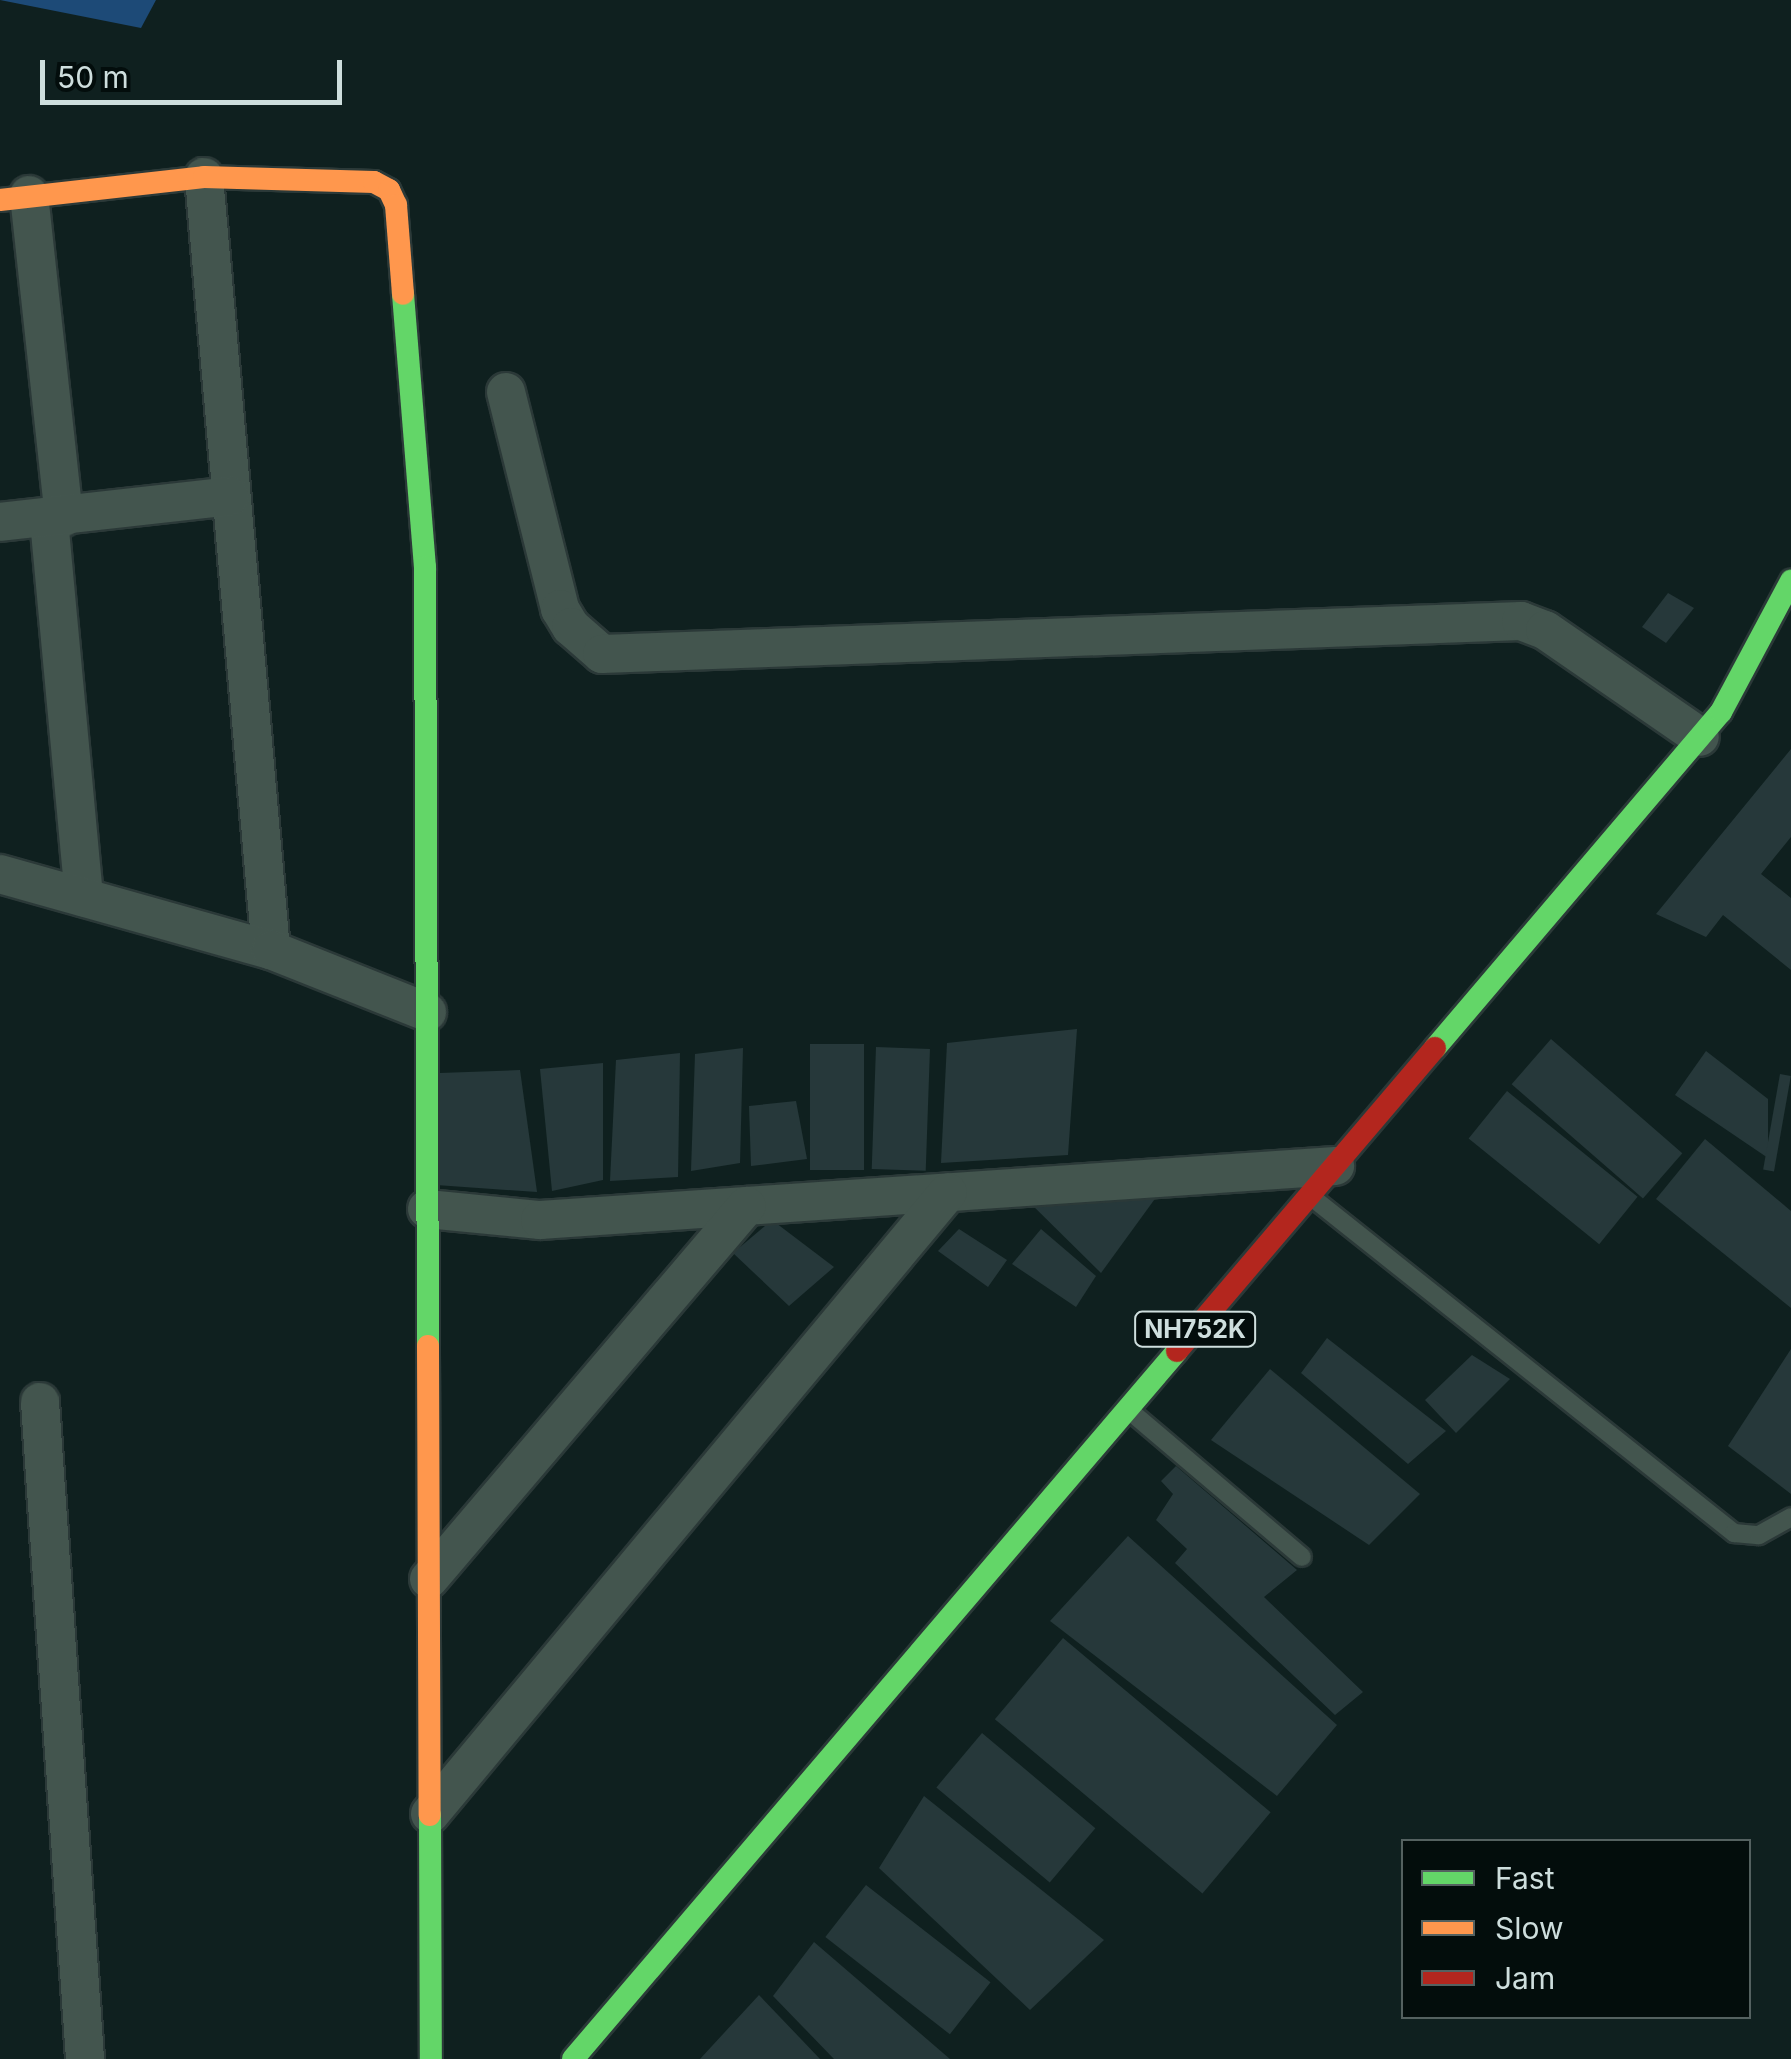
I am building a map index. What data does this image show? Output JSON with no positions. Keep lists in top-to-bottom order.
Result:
{
  "streets": {
    "main road": ["NH752K"]
  },
  "legend": ["Fast", "Slow", "Jam"],
  "scale_bar": "50 m"
}
